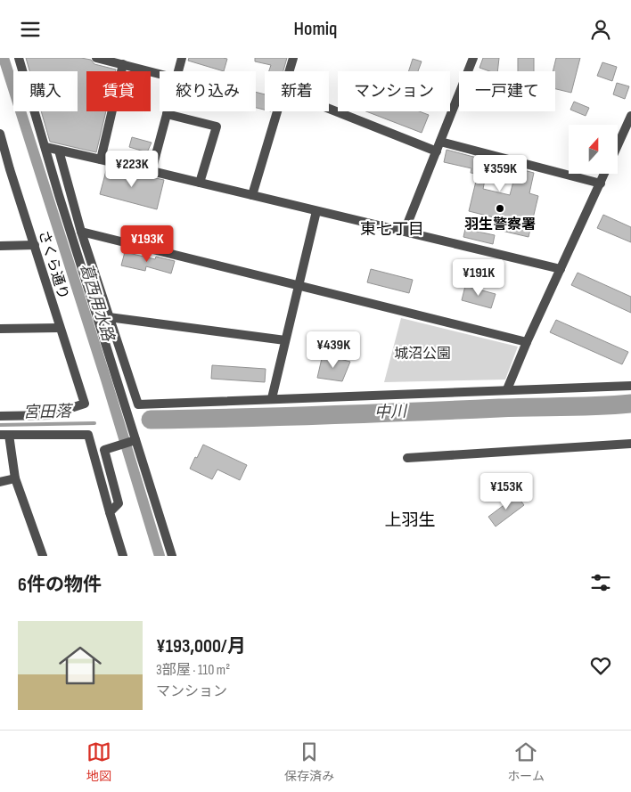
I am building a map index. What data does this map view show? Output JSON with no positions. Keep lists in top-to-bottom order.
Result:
{
  "streets": {
    "street": ["さくら通り"]
  },
  "districts": ["東七丁目", "上羽生"],
  "water": ["葛西用水路", "宮田落", "中川"],
  "parks": ["城沼公園"],
  "places": ["羽生警察署"],
  "north": "top",
  "page": {
    "header": "Homiq",
    "chip": [
      "購入",
      "賃貸",
      "絞り込み",
      "新着",
      "マンション",
      "一戸建て"
    ],
    "price": [
      "¥223K",
      "¥359K",
      "¥193K",
      "¥191K",
      "¥439K",
      "¥153K"
    ],
    "heading": "6件の物件",
    "list": [
      {
        "name": "¥193,000/月",
        "note": "3部屋 · 110 m² · マンション"
      }
    ],
    "tabs": ["地図", "保存済み", "ホーム"]
  }
}
